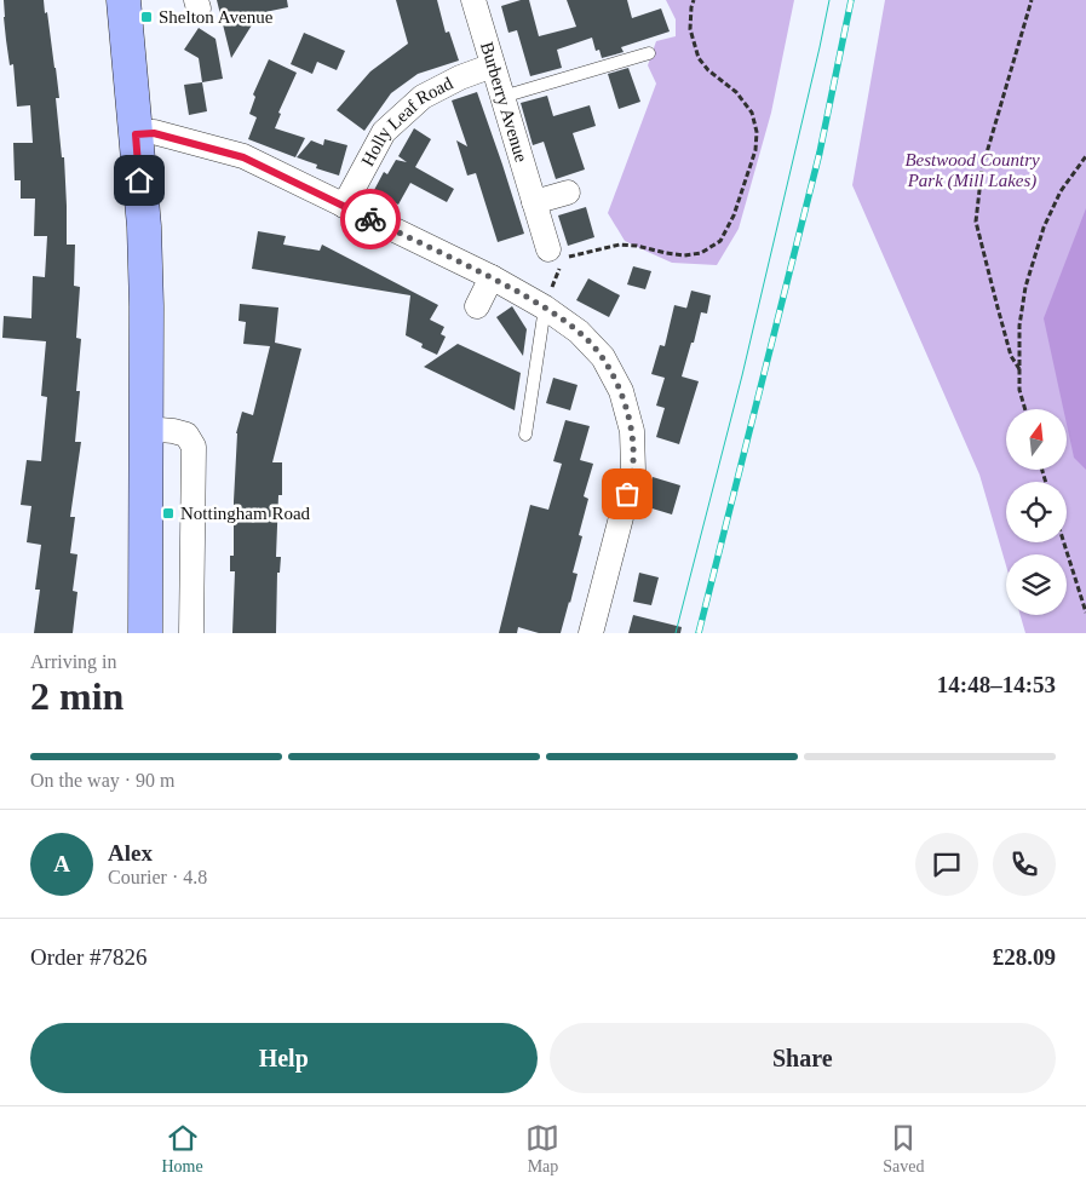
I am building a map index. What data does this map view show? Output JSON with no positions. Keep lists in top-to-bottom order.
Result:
{
  "streets": {
    "street": ["Burberry Avenue", "Holly Leaf Road"]
  },
  "crossings": [
    ["Burberry Avenue", "Holly Leaf Road"]
  ],
  "parks": ["Bestwood Country Park (Mill Lakes)"],
  "places": {
    "transit": ["Shelton Avenue", "Nottingham Road"]
  },
  "north": "top",
  "page": {
    "heading": ["2 min", "Arriving in", "14:48–14:53"],
    "panel": [
      "Alex",
      "Courier · 4.8",
      "Order #7826",
      "£28.09"
    ],
    "bar": "On the way · 90 m",
    "round": "A",
    "buttons": ["Help", "Share"],
    "tabs": ["Home", "Map", "Saved"]
  }
}
